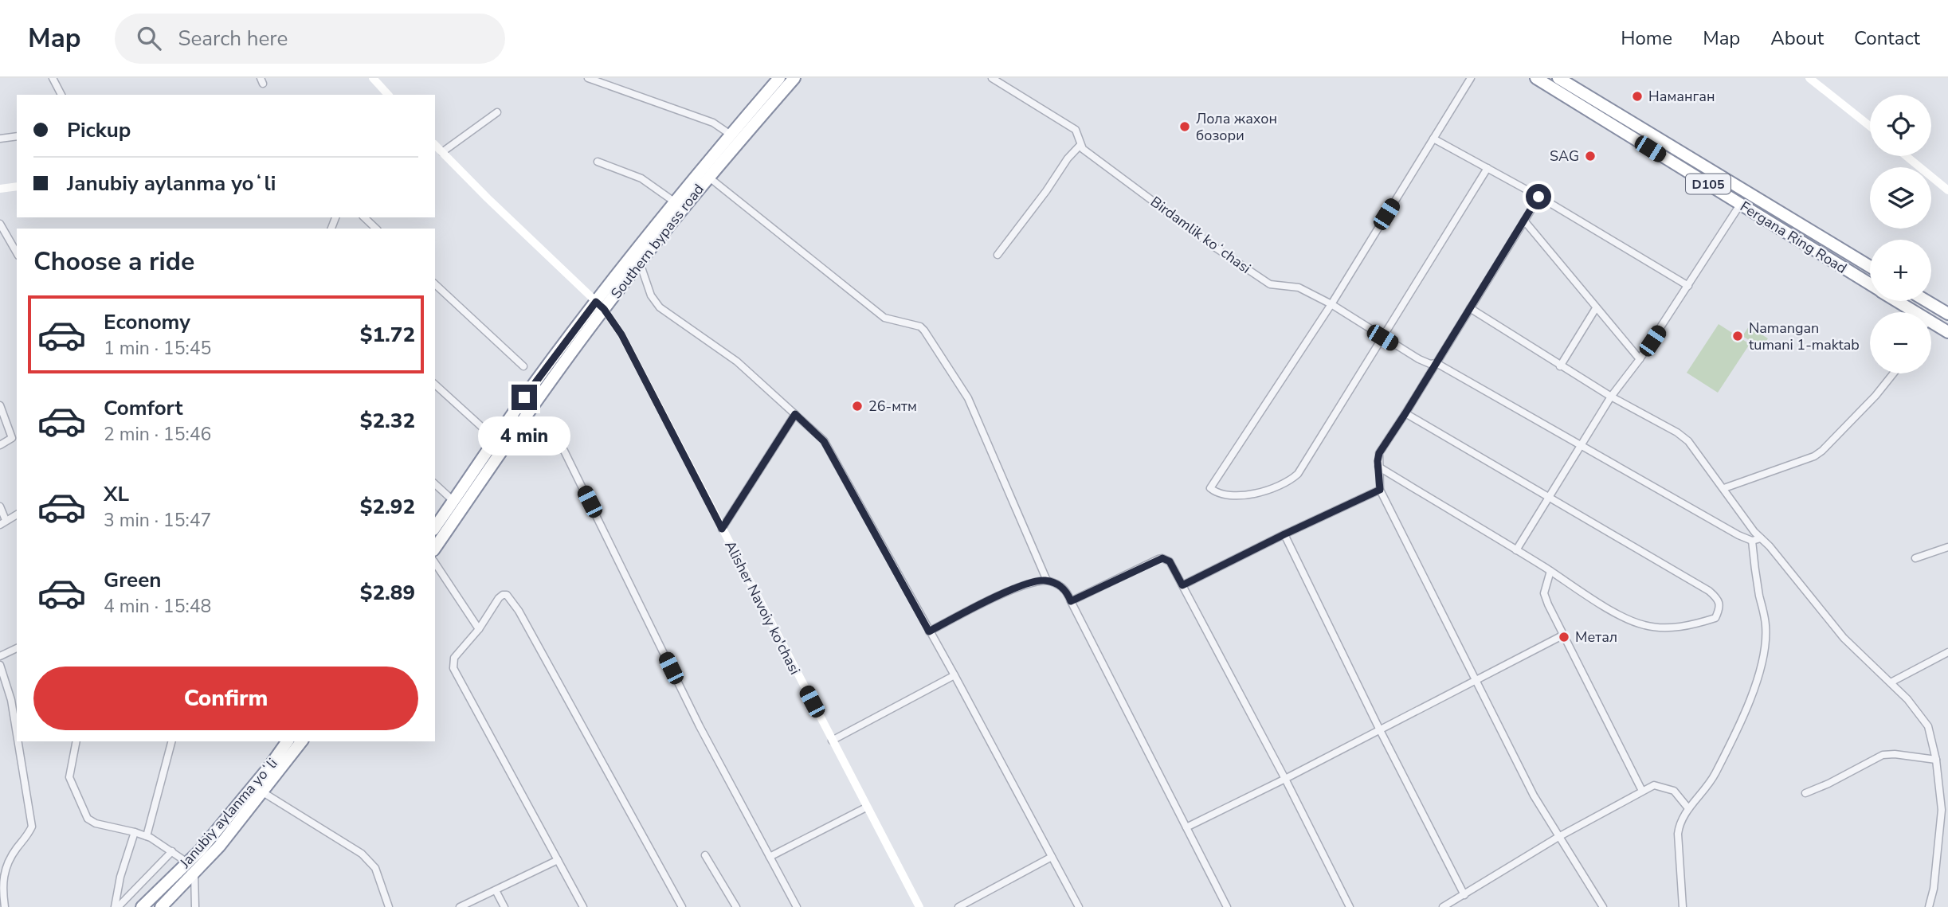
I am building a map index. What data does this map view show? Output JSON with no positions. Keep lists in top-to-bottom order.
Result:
{
  "streets": {
    "highway": [
      "D105",
      "Fergana Ring Road",
      "Southern bypass road",
      "Janubiy aylanma yoʻli"
    ],
    "main road": ["Alisher Navoiy ko'chasi"],
    "street": ["Birdamlik koʻchasi"]
  },
  "crossings": [
    ["Southern bypass road", "Alisher Navoiy ko'chasi"]
  ],
  "places": [
    "Наманган",
    "Лола жахон бозори",
    "SAG",
    "Namangan tumani 1-maktab",
    "26-мтм",
    "Метал"
  ],
  "page": {
    "header": "Map",
    "search": "Search here",
    "nav": [
      "Home",
      "Map",
      "About",
      "Contact"
    ],
    "map_buttons": ["+", "−"],
    "banner": ["Pickup", "Janubiy aylanma yoʻli"],
    "heading": "Choose a ride",
    "list": [
      {
        "name": "Economy",
        "note": "1 min · 15:45",
        "value": "$1.72"
      },
      {
        "name": "Comfort",
        "note": "2 min · 15:46",
        "value": "$2.32"
      },
      {
        "name": "XL",
        "note": "3 min · 15:47",
        "value": "$2.92"
      },
      {
        "name": "Green",
        "note": "4 min · 15:48",
        "value": "$2.89"
      }
    ],
    "bubble": "4 min",
    "buttons": "Confirm"
  }
}
